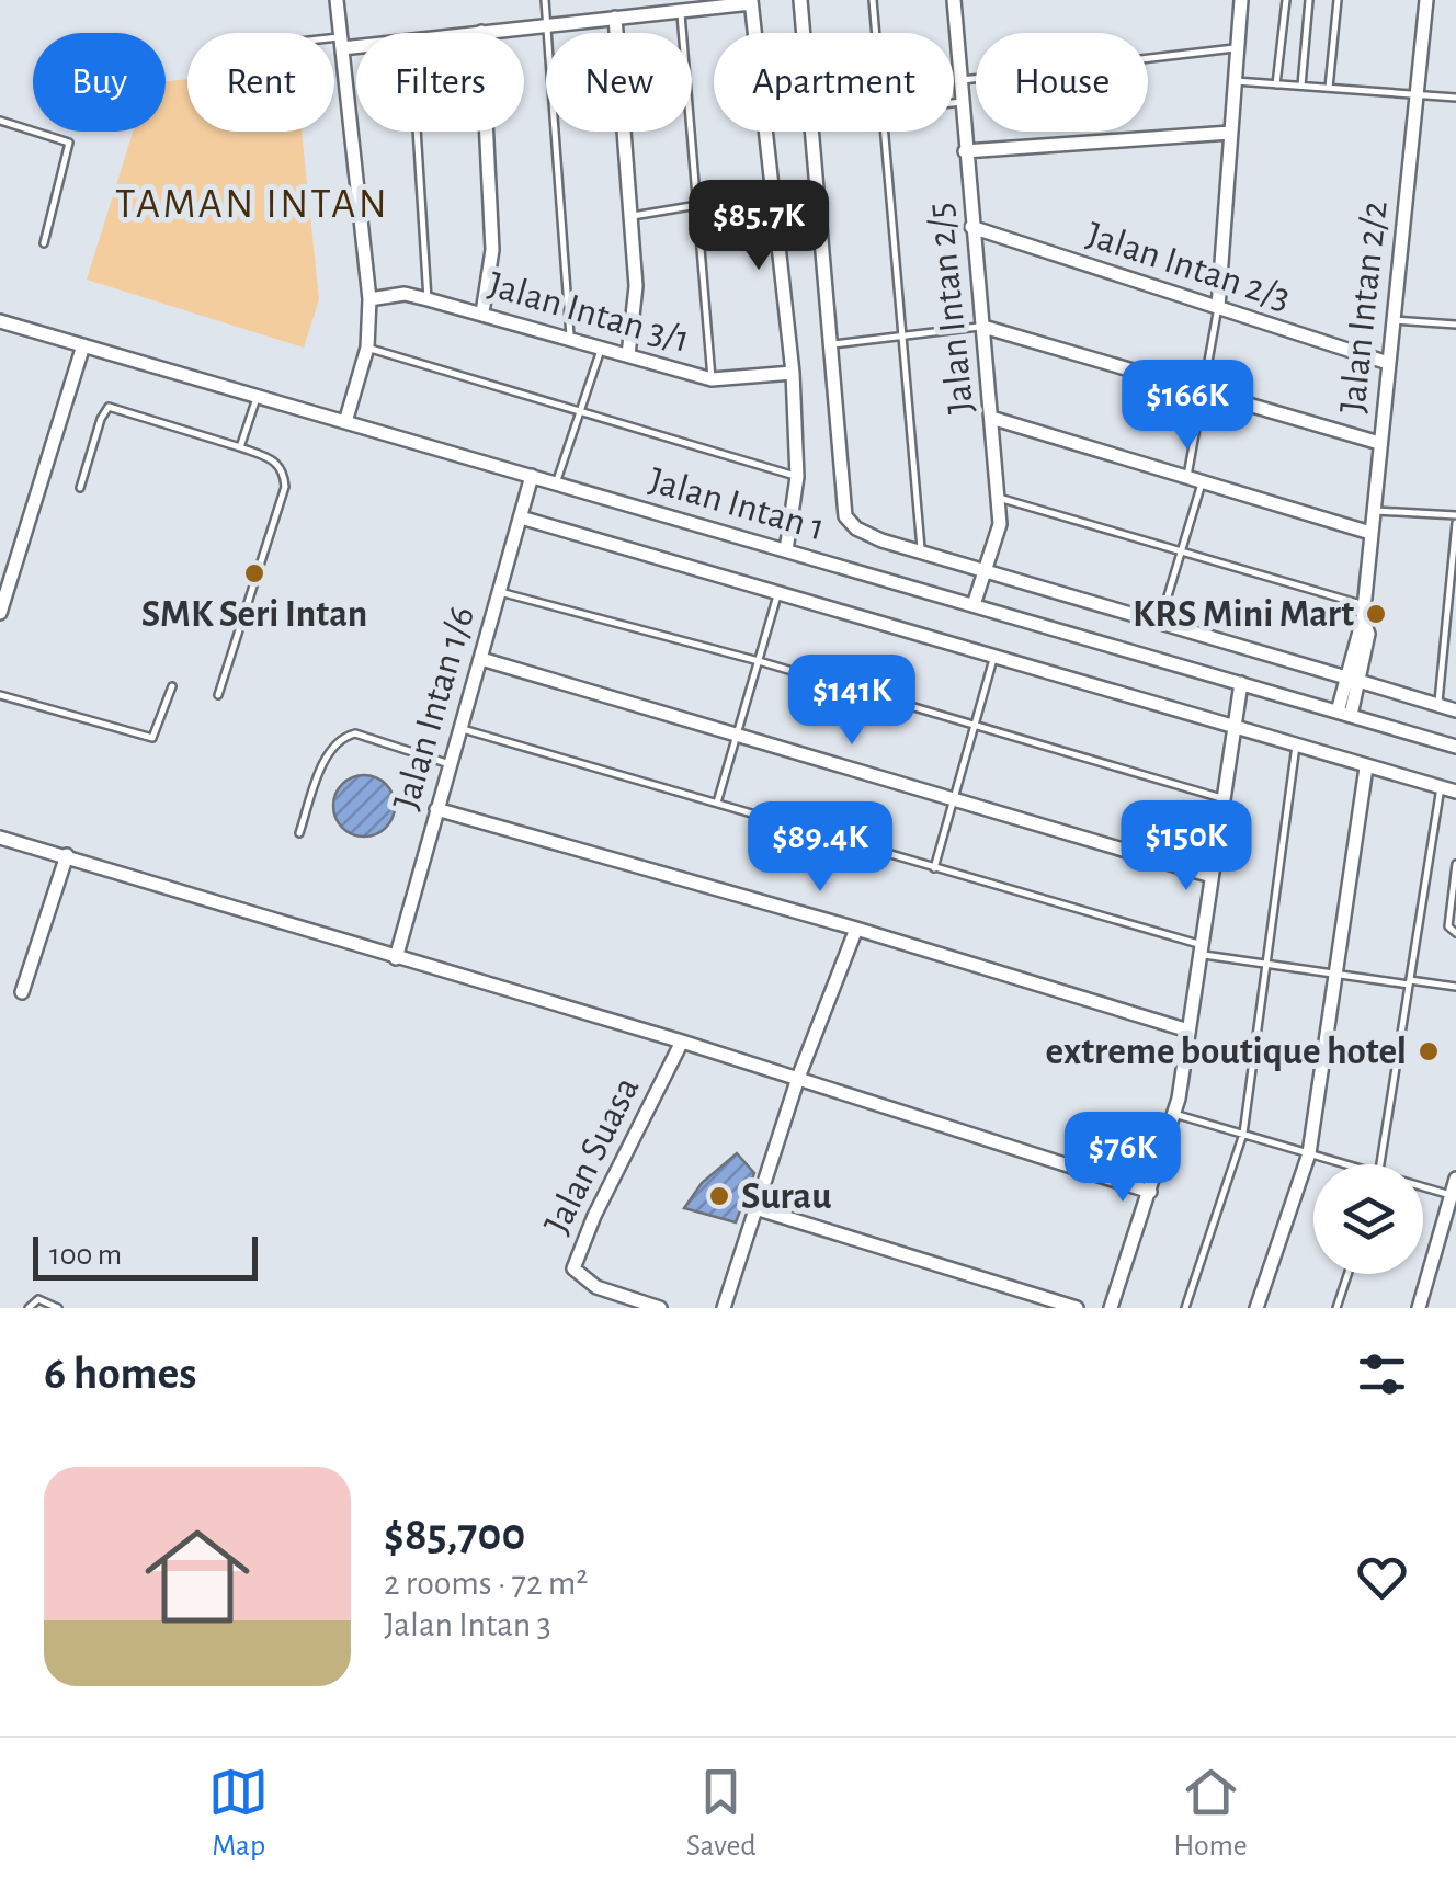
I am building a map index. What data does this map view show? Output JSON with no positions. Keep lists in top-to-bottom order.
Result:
{
  "streets": {
    "street": [
      "Jalan Intan 2/3",
      "Jalan Intan 2/2",
      "Jalan Intan 2/5",
      "Jalan Intan 3/1",
      "Jalan Intan 1",
      "Jalan Intan 1/6",
      "Jalan Suasa"
    ]
  },
  "crossings": [
    ["Jalan Intan 2/3", "Jalan Intan 2/2"],
    ["Jalan Intan 2/3", "Jalan Intan 2/5"],
    ["Jalan Intan 2/2", "Jalan Intan 1"],
    ["Jalan Intan 2/5", "Jalan Intan 1"],
    ["Jalan Intan 1", "Jalan Intan 1/6"]
  ],
  "districts": ["TAMAN INTAN"],
  "places": [
    "SMK Seri Intan",
    "KRS Mini Mart",
    "extreme boutique hotel",
    "Surau"
  ],
  "scale_bar": "100 m",
  "page": {
    "chip": [
      "Buy",
      "Rent",
      "Filters",
      "New",
      "Apartment",
      "House"
    ],
    "price": [
      "$85.7K",
      "$166K",
      "$141K",
      "$150K",
      "$89.4K",
      "$76K"
    ],
    "scale": "100 m",
    "heading": "6 homes",
    "list": [
      {
        "name": "$85,700",
        "note": "2 rooms · 72 m² · Jalan Intan 3"
      }
    ],
    "tabs": ["Map", "Saved", "Home"]
  }
}
